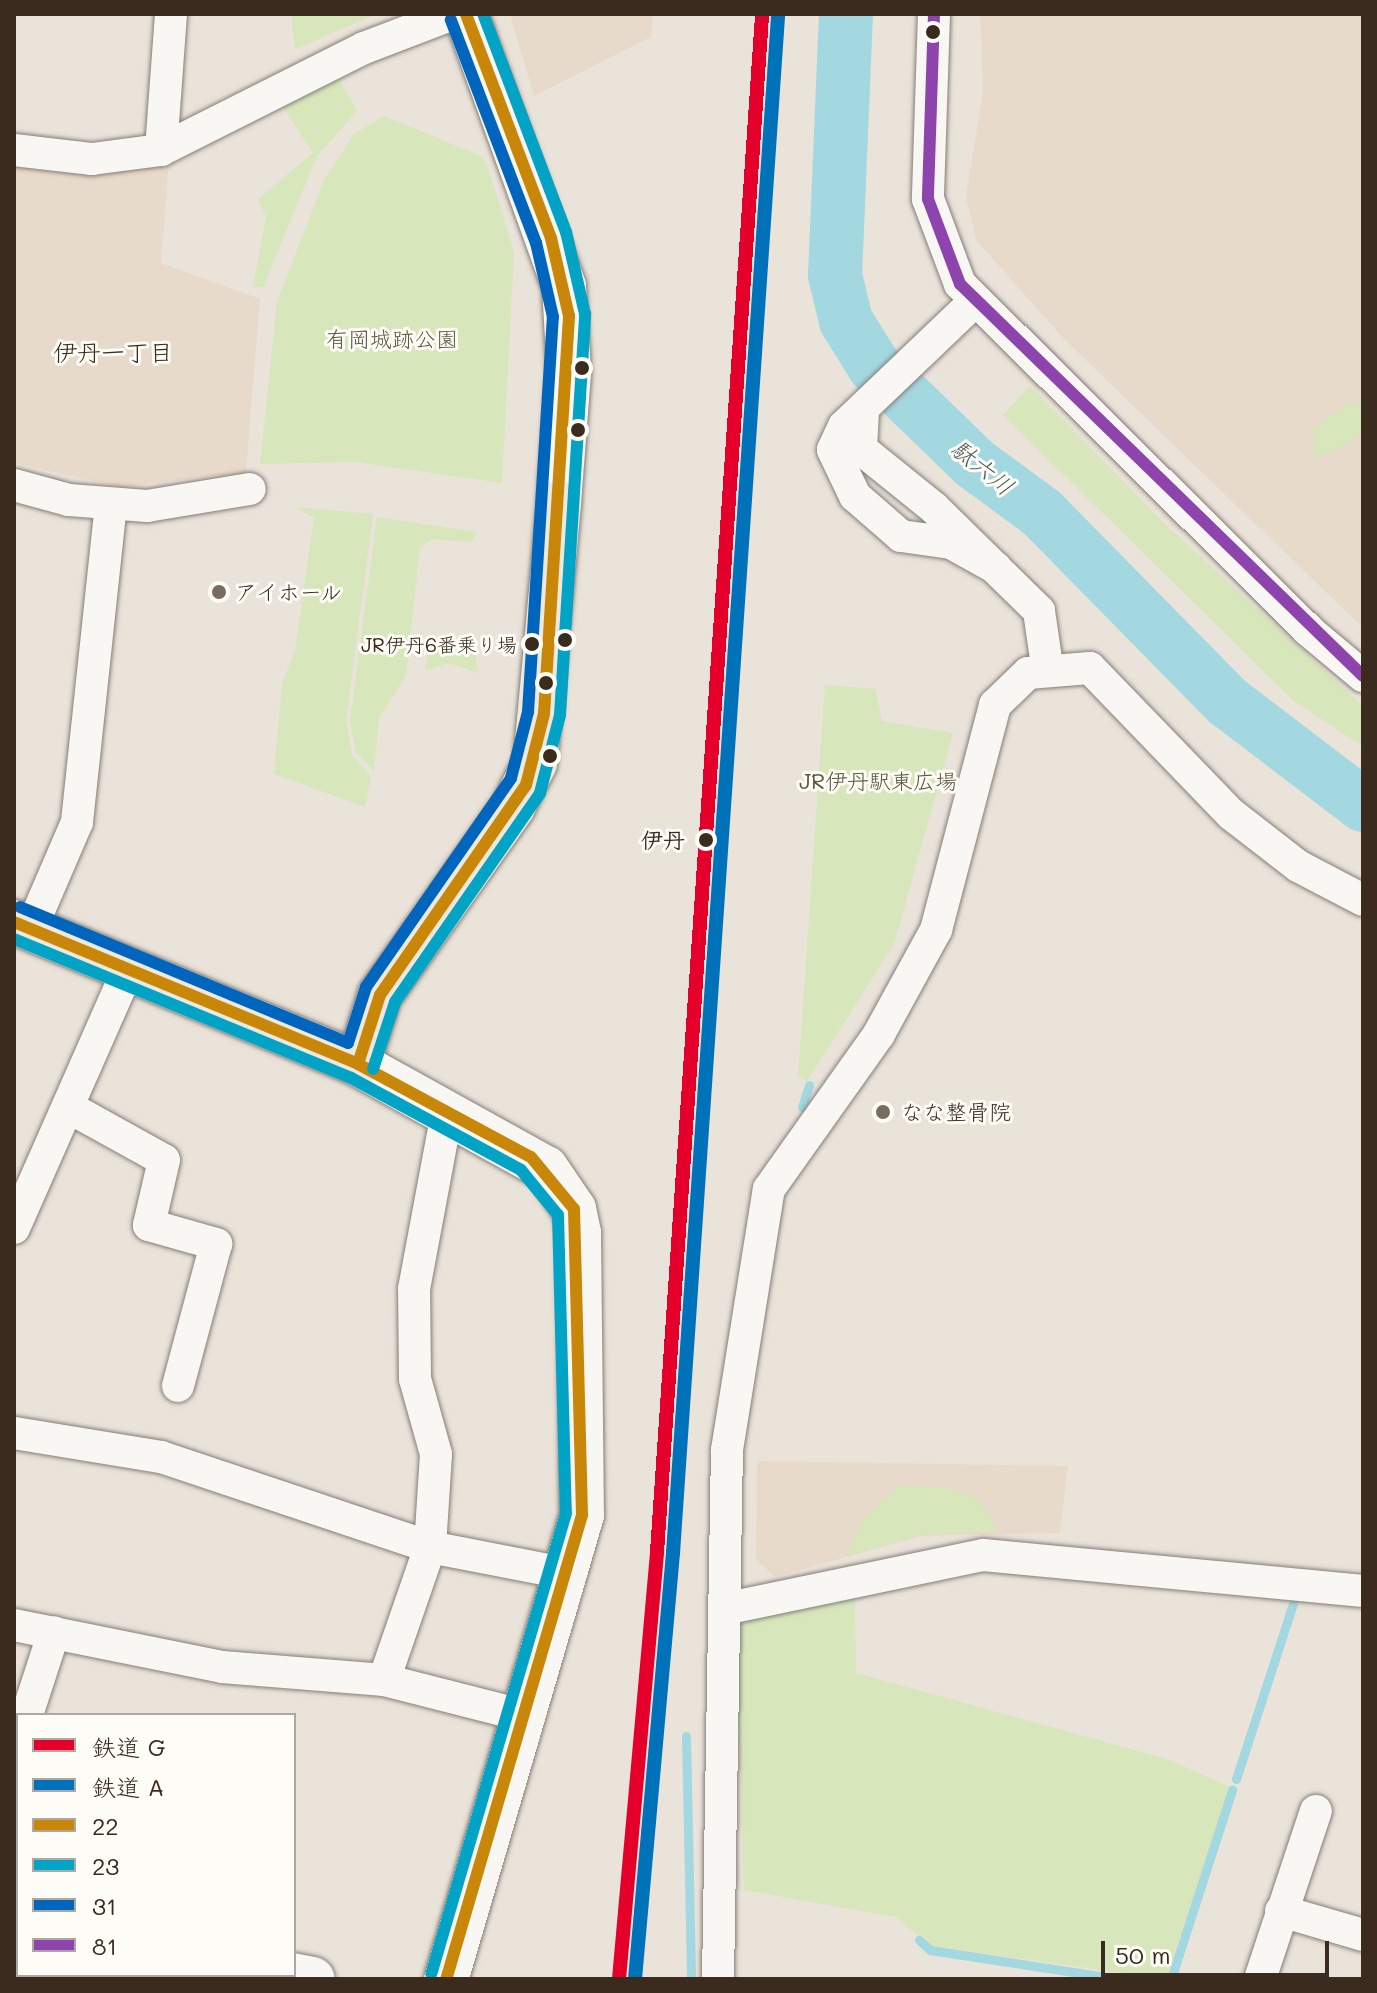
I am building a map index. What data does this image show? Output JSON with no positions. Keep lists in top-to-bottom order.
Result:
{
  "districts": ["伊丹一丁目"],
  "water": ["駄六川"],
  "parks": ["有岡城跡公園", "JR伊丹駅東広場"],
  "places": [
    "アイホール",
    "JR伊丹6番乗り場",
    "伊丹",
    "なな整骨院"
  ],
  "lines": [
    "rail line G",
    "transit line 22",
    "transit line 23",
    "transit line 81",
    "rail line A",
    "transit line 31"
  ],
  "legend": [
    "鉄道 G",
    "鉄道 A",
    "22",
    "23",
    "31",
    "81"
  ],
  "scale_bar": "50 m"
}
